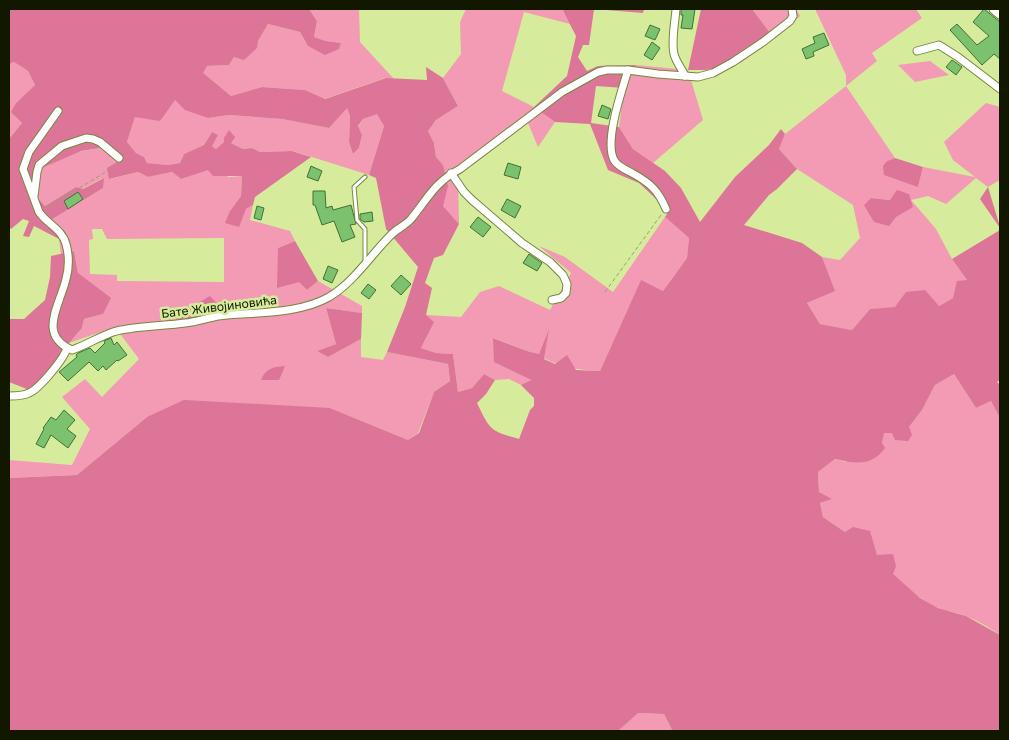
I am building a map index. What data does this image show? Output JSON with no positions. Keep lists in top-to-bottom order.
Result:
{
  "streets": {
    "street": ["Бате Живојиновића"]
  }
}
